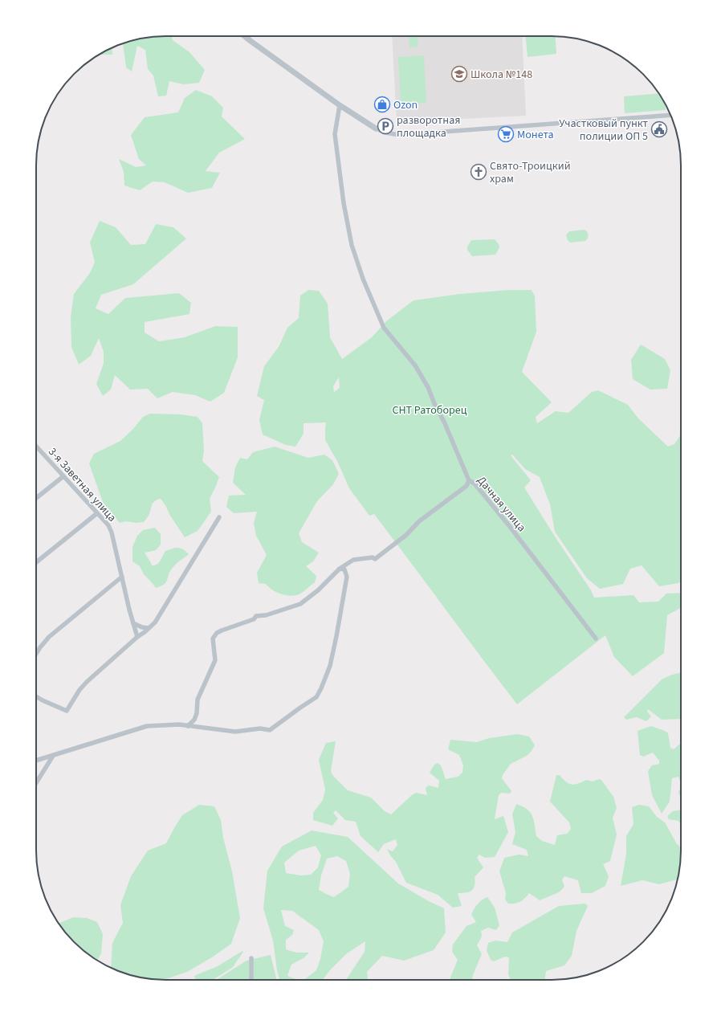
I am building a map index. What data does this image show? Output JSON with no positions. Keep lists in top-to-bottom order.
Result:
{
  "streets": {
    "street": ["3-я Заветная улица", "Дачная улица"]
  },
  "parks": ["СНТ Ратоборец"],
  "places": {
    "school or university": ["Школа №148"],
    "shop": ["Ozon"],
    "parking": ["разворотная площадка"],
    "public building": ["Участковый пункт полиции ОП 5"],
    "supermarket": ["Монета"],
    "church": ["Свято-Троицкий храм"]
  }
}
